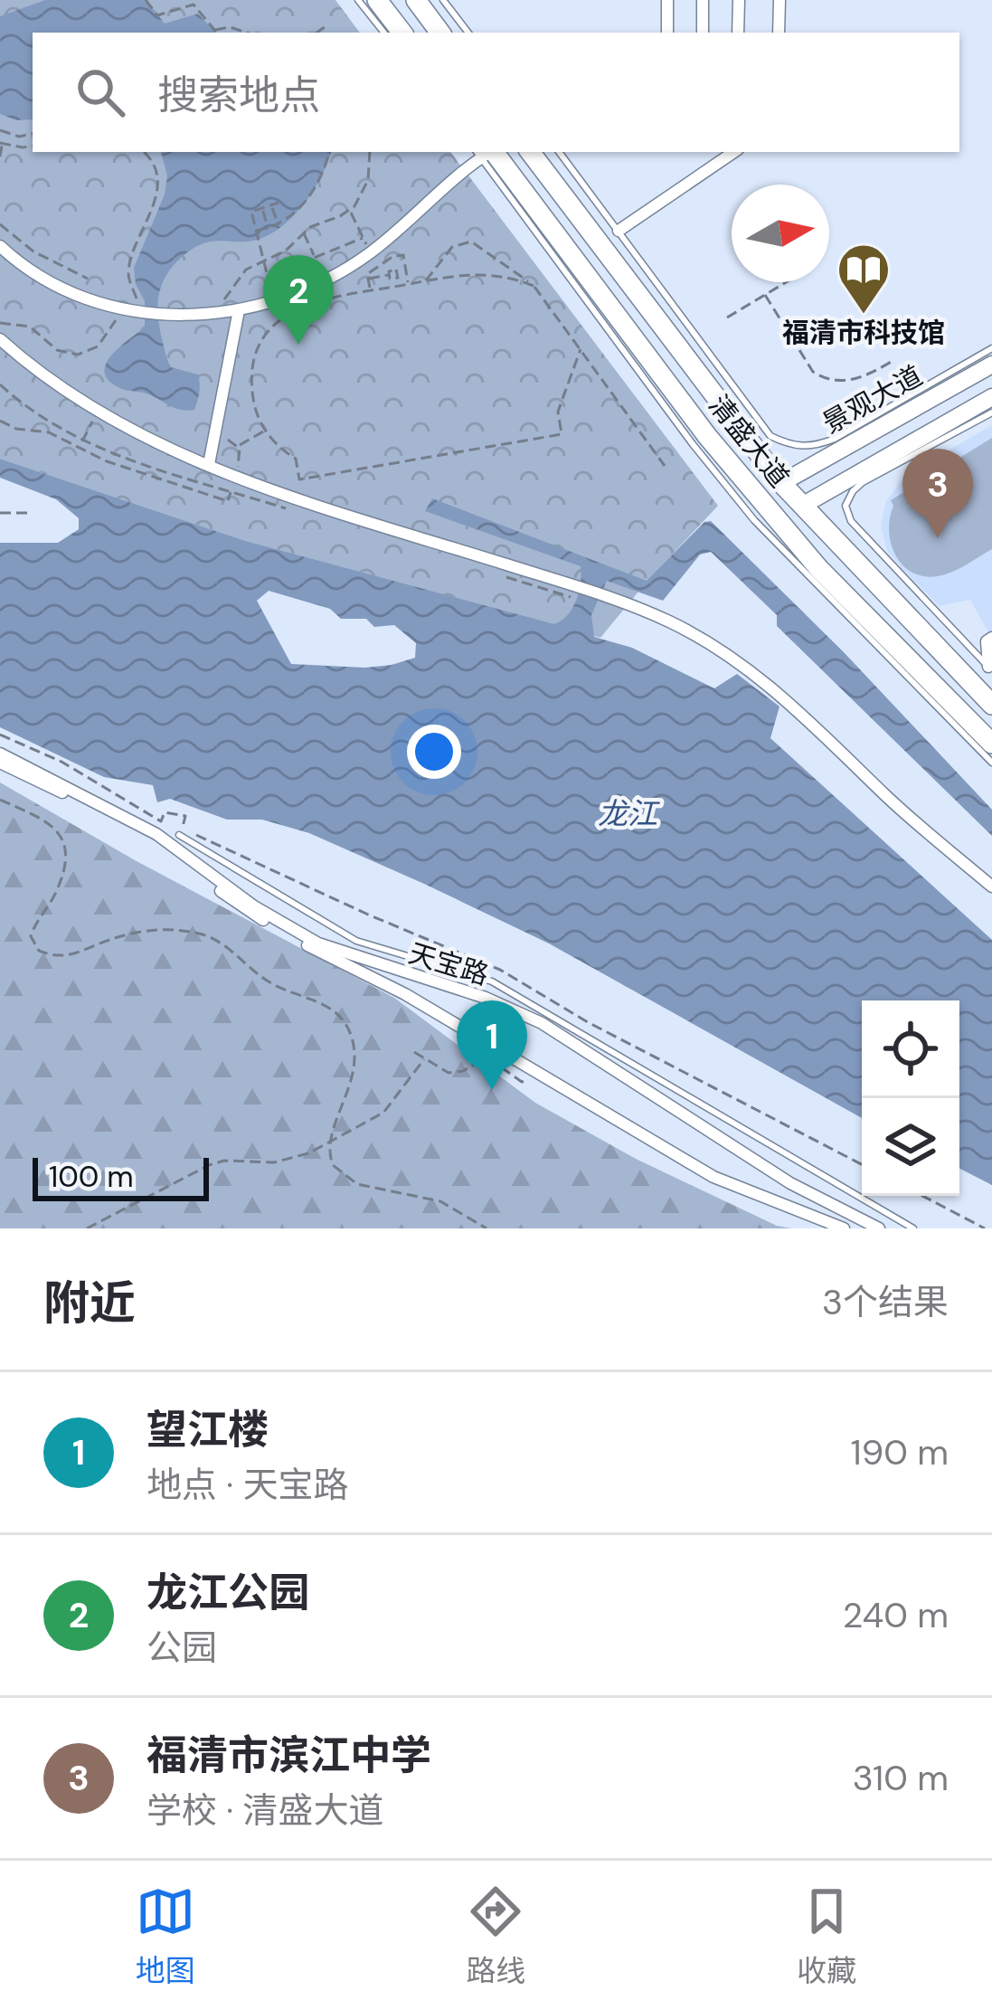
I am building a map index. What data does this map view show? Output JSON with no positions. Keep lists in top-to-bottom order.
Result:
{
  "streets": {
    "main road": ["清盛大道"],
    "street": ["景观大道", "天宝路"]
  },
  "crossings": [
    ["景观大道", "清盛大道"]
  ],
  "water": ["龙江"],
  "places": {
    "library": ["福清市科技馆"]
  },
  "scale_bar": "100 m",
  "north": "right",
  "page": {
    "search": "搜索地点",
    "pins": ["2", "3", "1"],
    "scale": "100 m",
    "heading": ["附近", "3个结果"],
    "list": [
      {
        "mark": "1",
        "name": "望江楼",
        "note": "地点 · 天宝路",
        "value": "190 m"
      },
      {
        "mark": "2",
        "name": "龙江公园",
        "note": "公园",
        "value": "240 m"
      },
      {
        "mark": "3",
        "name": "福清市滨江中学",
        "note": "学校 · 清盛大道",
        "value": "310 m"
      }
    ],
    "nav": ["地图", "路线", "收藏"]
  }
}
